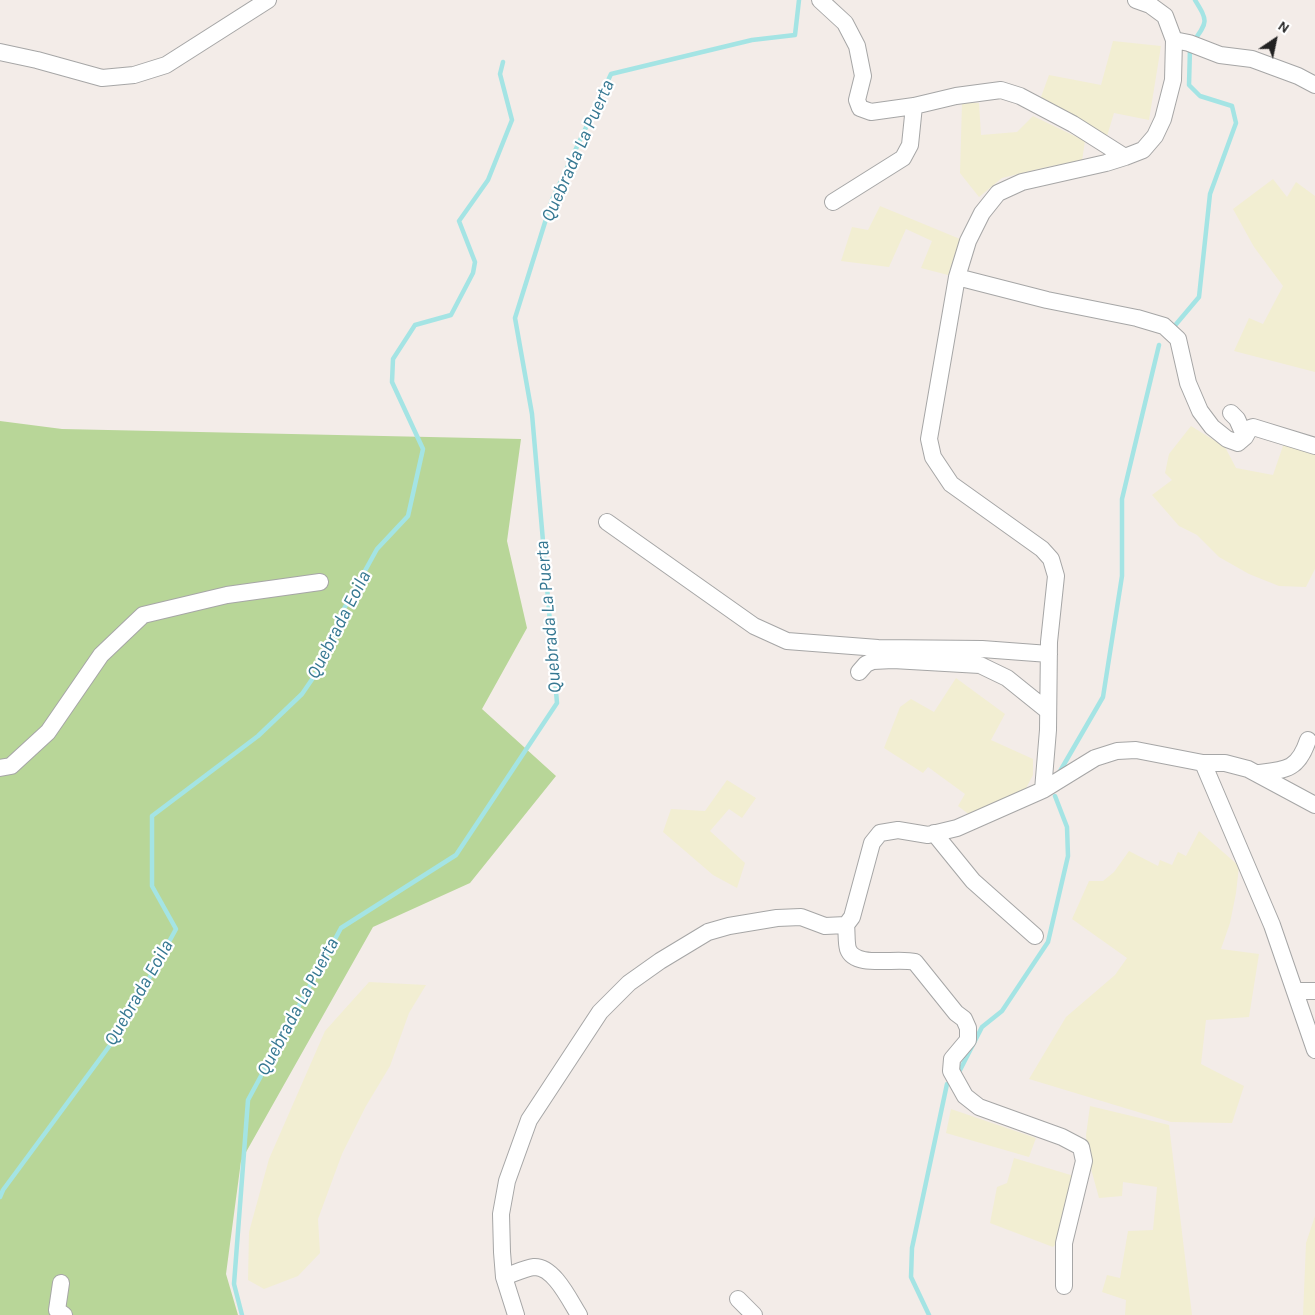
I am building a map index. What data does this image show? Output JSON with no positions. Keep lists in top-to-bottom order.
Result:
{
  "water": ["Quebrada La Puerta", "Quebrada Eoila"],
  "north": "top right"
}
